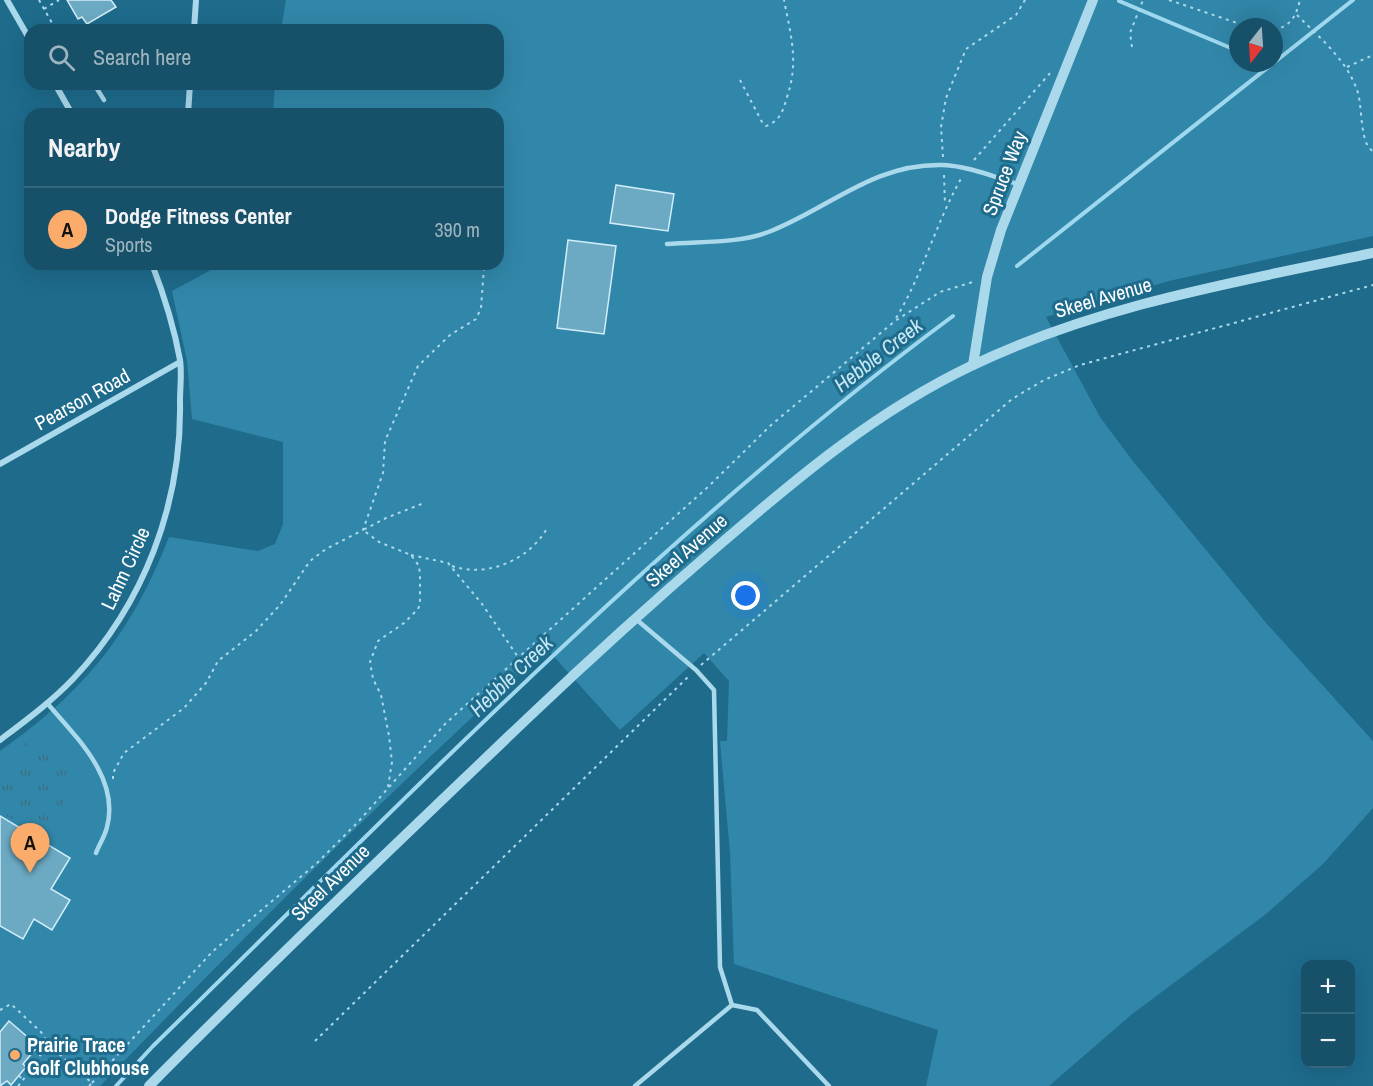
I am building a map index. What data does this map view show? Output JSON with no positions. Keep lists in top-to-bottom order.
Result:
{
  "streets": {
    "street": [
      "Spruce Way",
      "Skeel Avenue",
      "Pearson Road",
      "Lahm Circle"
    ]
  },
  "crossings": [
    ["Spruce Way", "Skeel Avenue"],
    ["Pearson Road", "Lahm Circle"]
  ],
  "water": ["Hebble Creek"],
  "places": ["Prairie Trace Golf Clubhouse"],
  "north": "bottom",
  "page": {
    "search": "Search here",
    "heading": "Nearby",
    "list": [
      {
        "mark": "A",
        "name": "Dodge Fitness Center",
        "note": "Sports",
        "value": "390 m"
      }
    ],
    "pins": "A",
    "map_buttons": ["+", "−"]
  }
}
